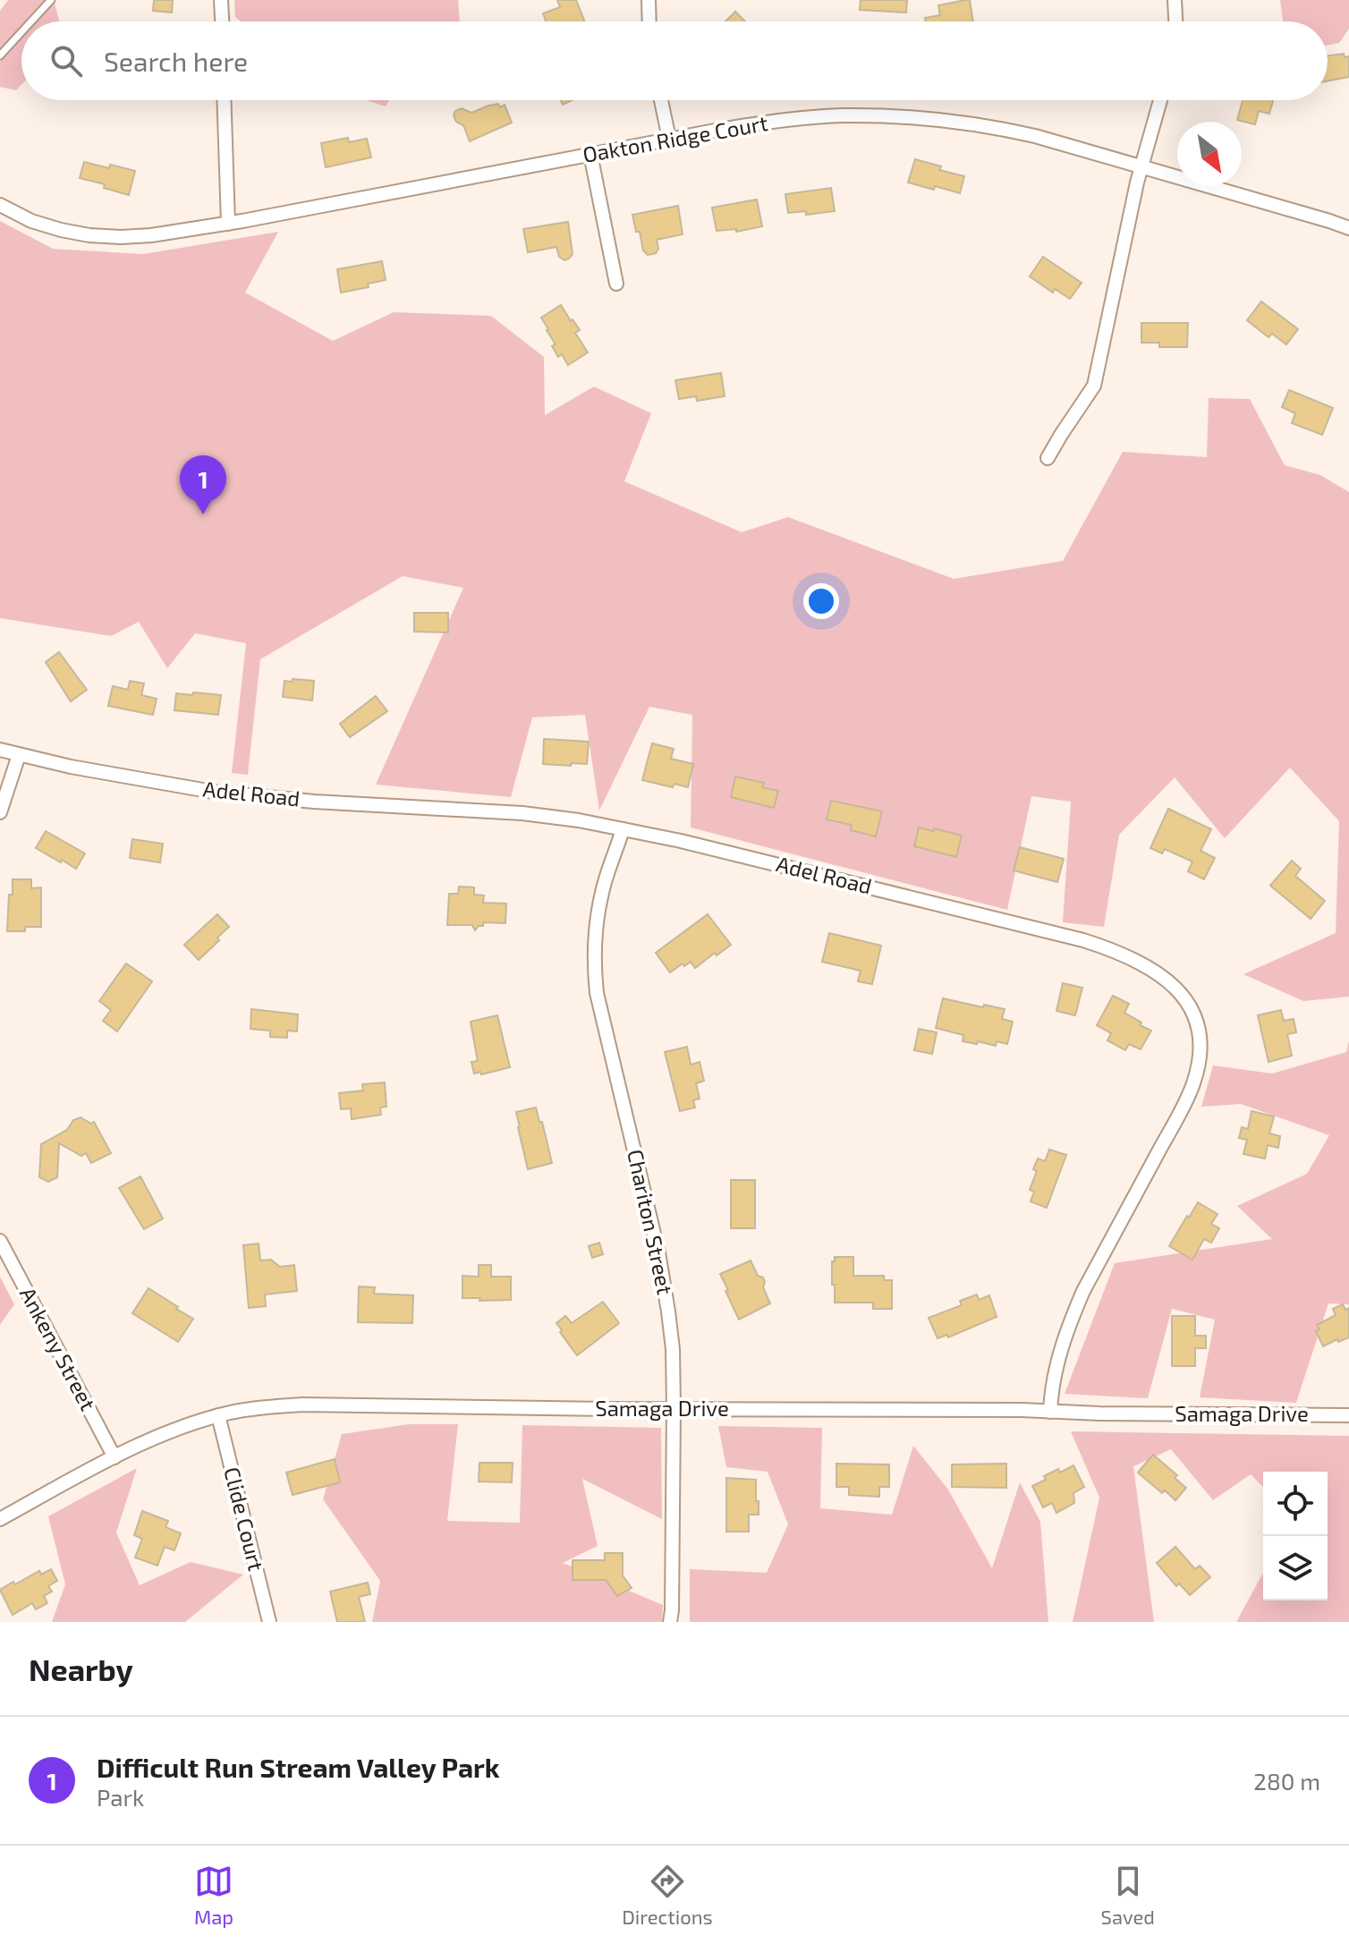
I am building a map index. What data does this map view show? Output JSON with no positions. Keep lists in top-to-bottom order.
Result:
{
  "streets": {
    "street": [
      "Oakton Ridge Court",
      "Adel Road",
      "Chariton Street",
      "Ankeny Street",
      "Samaga Drive",
      "Clide Court"
    ]
  },
  "crossings": [
    ["Adel Road", "Chariton Street"],
    ["Adel Road", "Samaga Drive"],
    ["Chariton Street", "Samaga Drive"],
    ["Ankeny Street", "Samaga Drive"],
    ["Samaga Drive", "Clide Court"]
  ],
  "north": "bottom right",
  "page": {
    "search": "Search here",
    "pins": "1",
    "heading": "Nearby",
    "list": [
      {
        "mark": "1",
        "name": "Difficult Run Stream Valley Park",
        "note": "Park",
        "value": "280 m"
      }
    ],
    "nav": ["Map", "Directions", "Saved"]
  }
}
